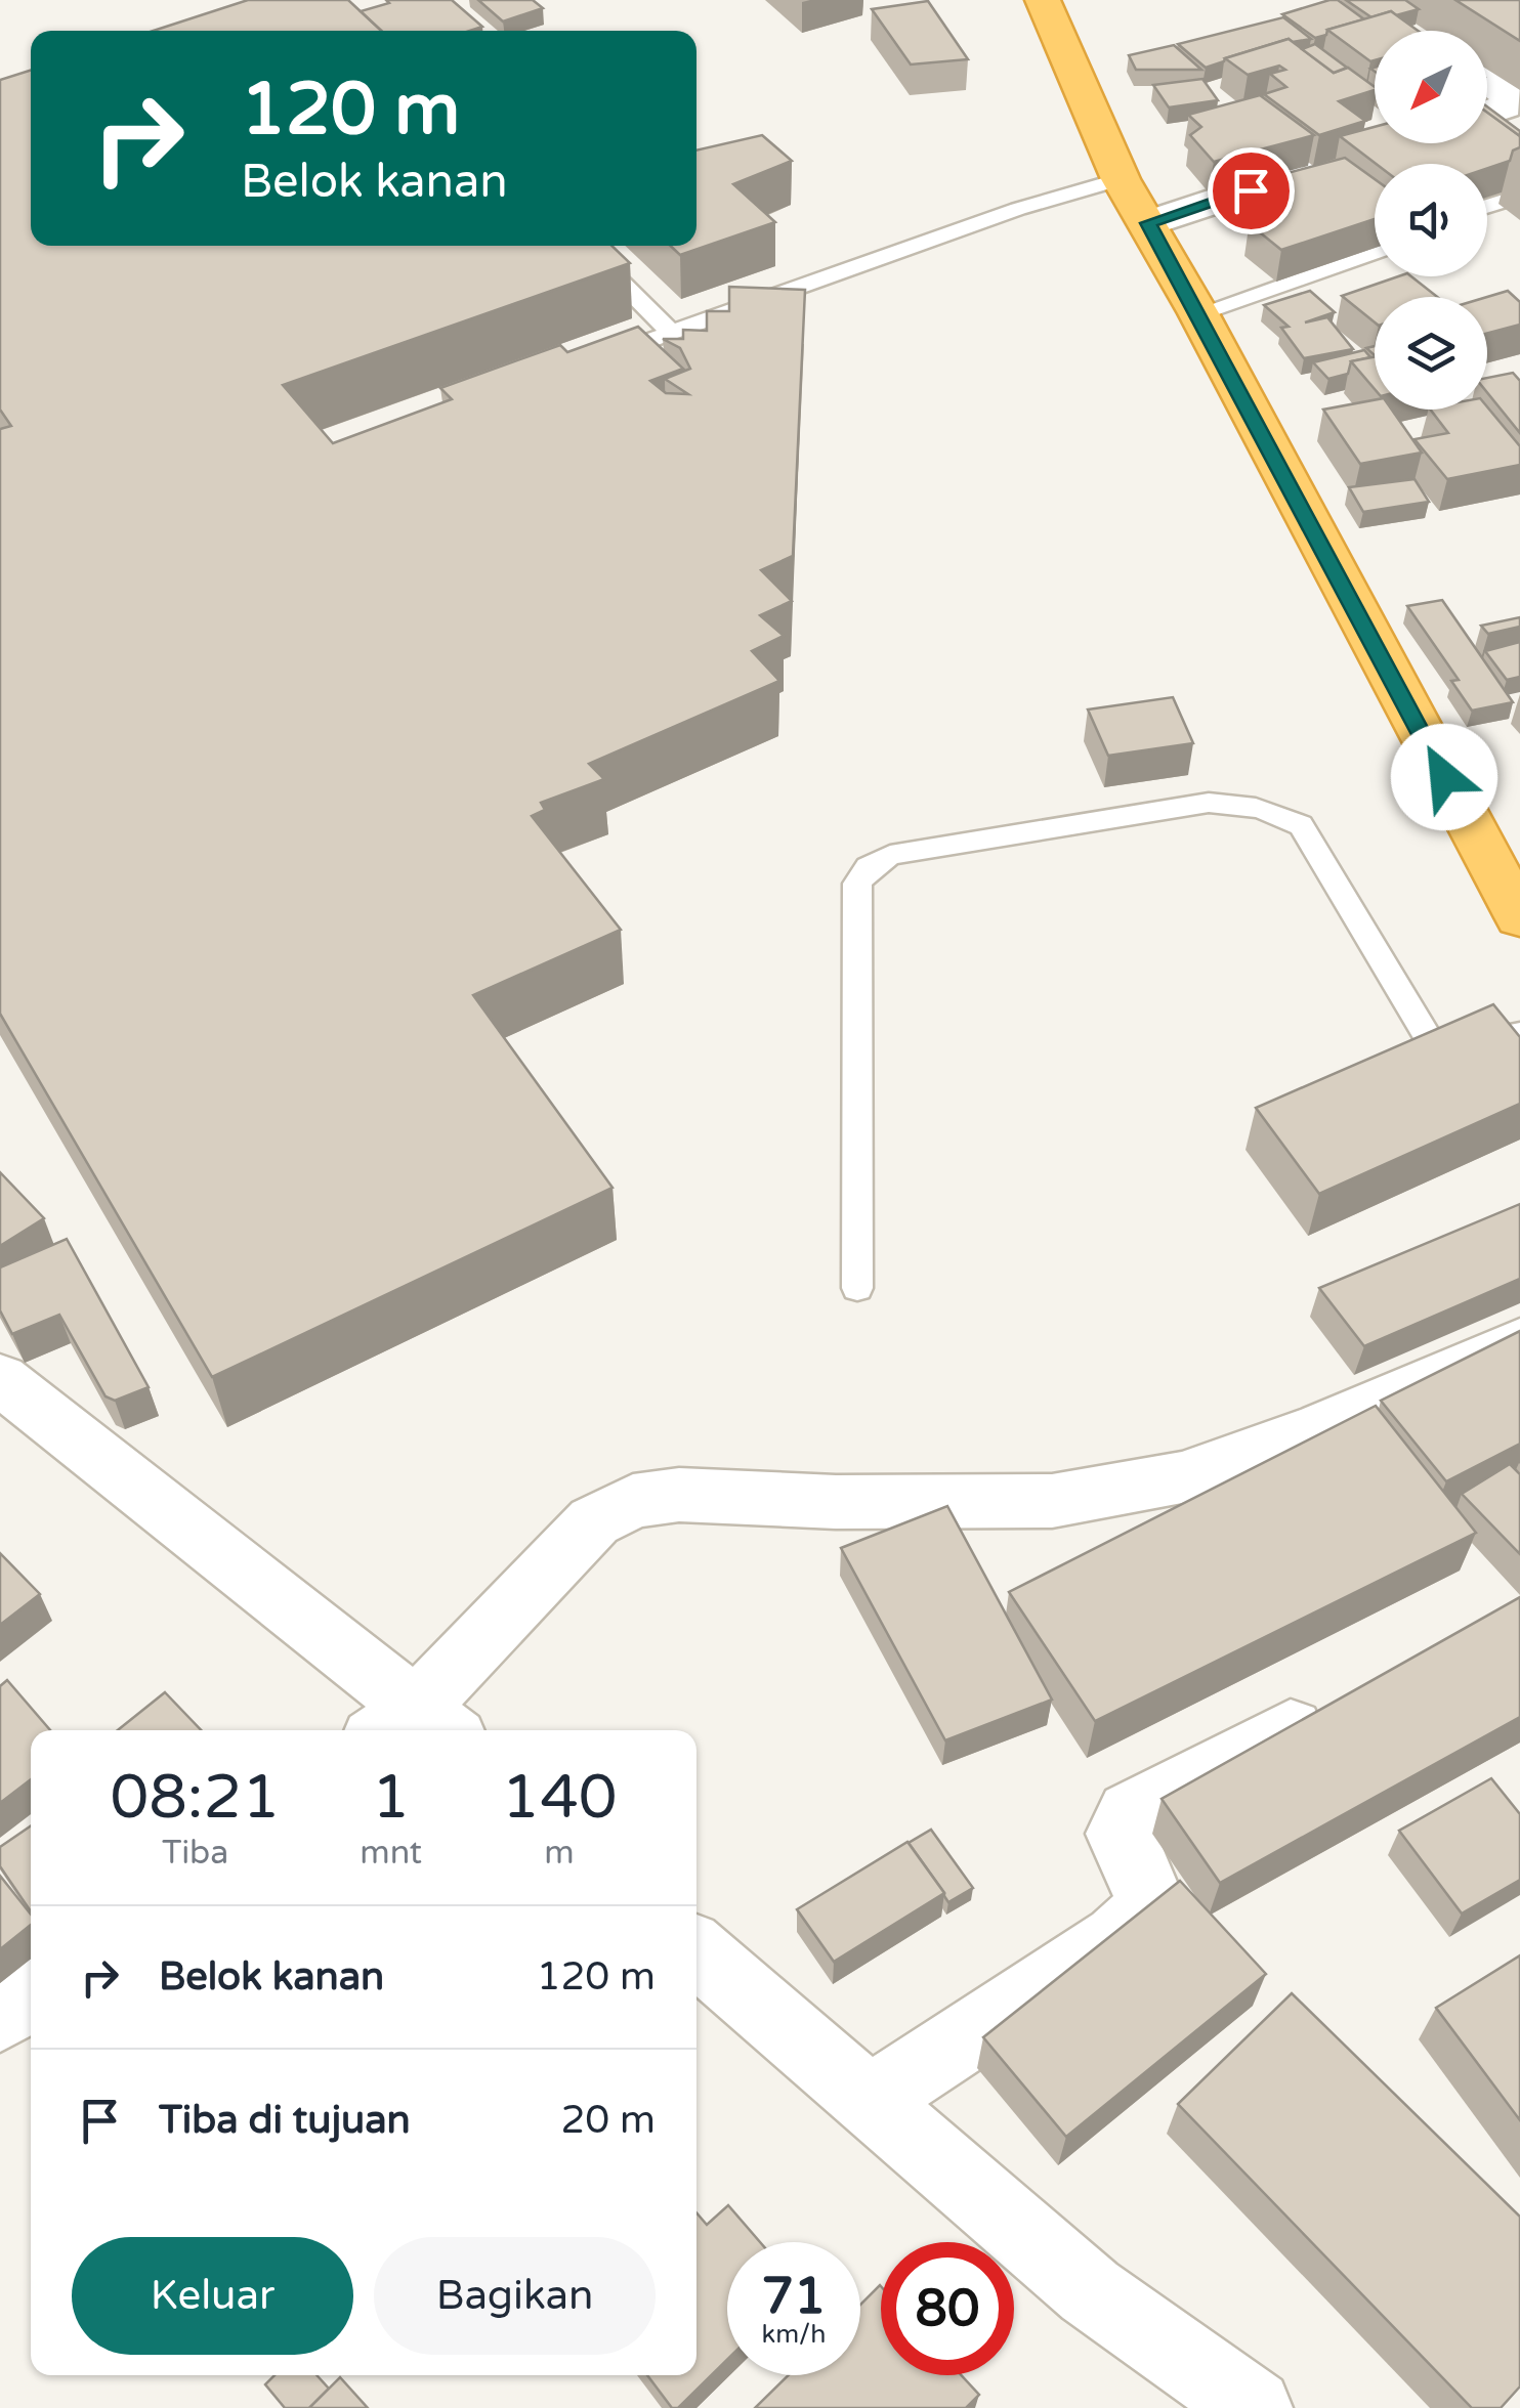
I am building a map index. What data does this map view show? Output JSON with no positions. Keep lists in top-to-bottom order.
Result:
{
  "north": "bottom left",
  "page": {
    "turn": ["120 m", "Belok kanan"],
    "eta": [
      "08:21",
      "Tiba",
      "1",
      "mnt",
      "140",
      "m"
    ],
    "list": [
      {
        "name": "Belok kanan",
        "value": "120 m"
      },
      {
        "name": "Tiba di tujuan",
        "value": "20 m"
      }
    ],
    "buttons": ["Keluar", "Bagikan"],
    "speed": "71 km/h",
    "limit": "80"
  }
}
